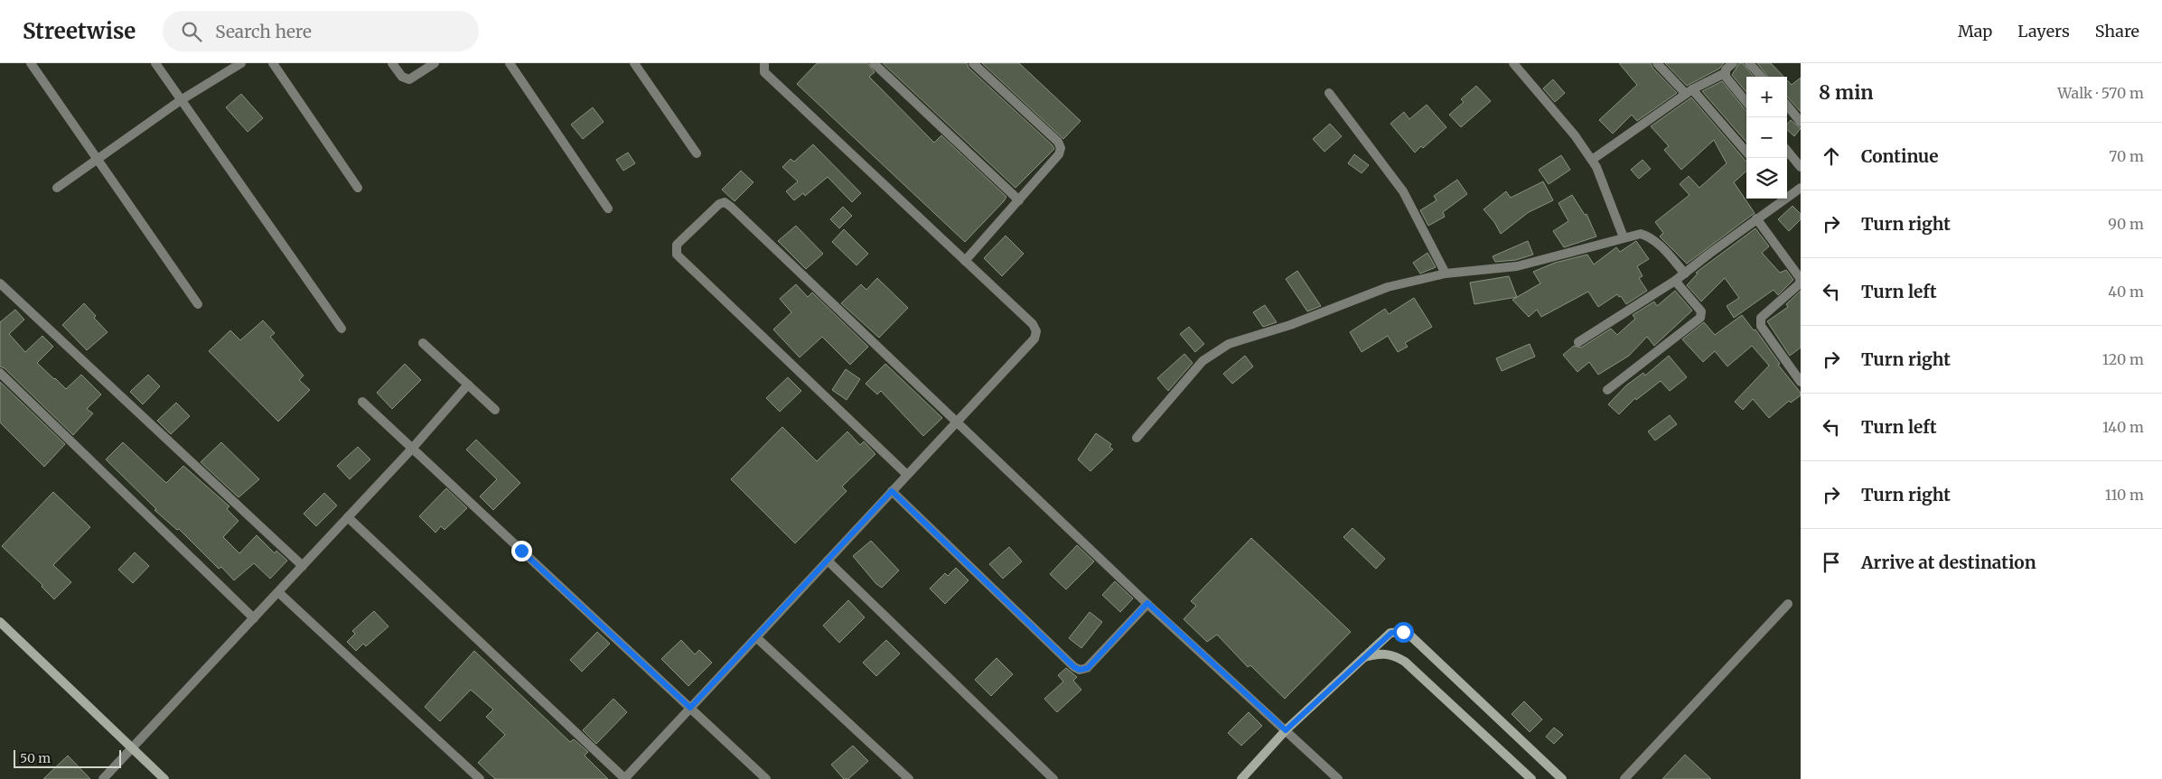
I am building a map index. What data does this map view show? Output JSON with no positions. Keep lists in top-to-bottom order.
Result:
{
  "scale_bar": "50 m",
  "page": {
    "header": "Streetwise",
    "search": "Search here",
    "nav": ["Map", "Layers", "Share"],
    "heading": ["8 min", "Walk · 570 m"],
    "map_buttons": ["+", "−"],
    "list": [
      ["Continue", "70 m"],
      ["Turn right", "90 m"],
      ["Turn left", "40 m"],
      ["Turn right", "120 m"],
      ["Turn left", "140 m"],
      ["Turn right", "110 m"],
      "Arrive at destination"
    ],
    "scale": "50 m"
  }
}
